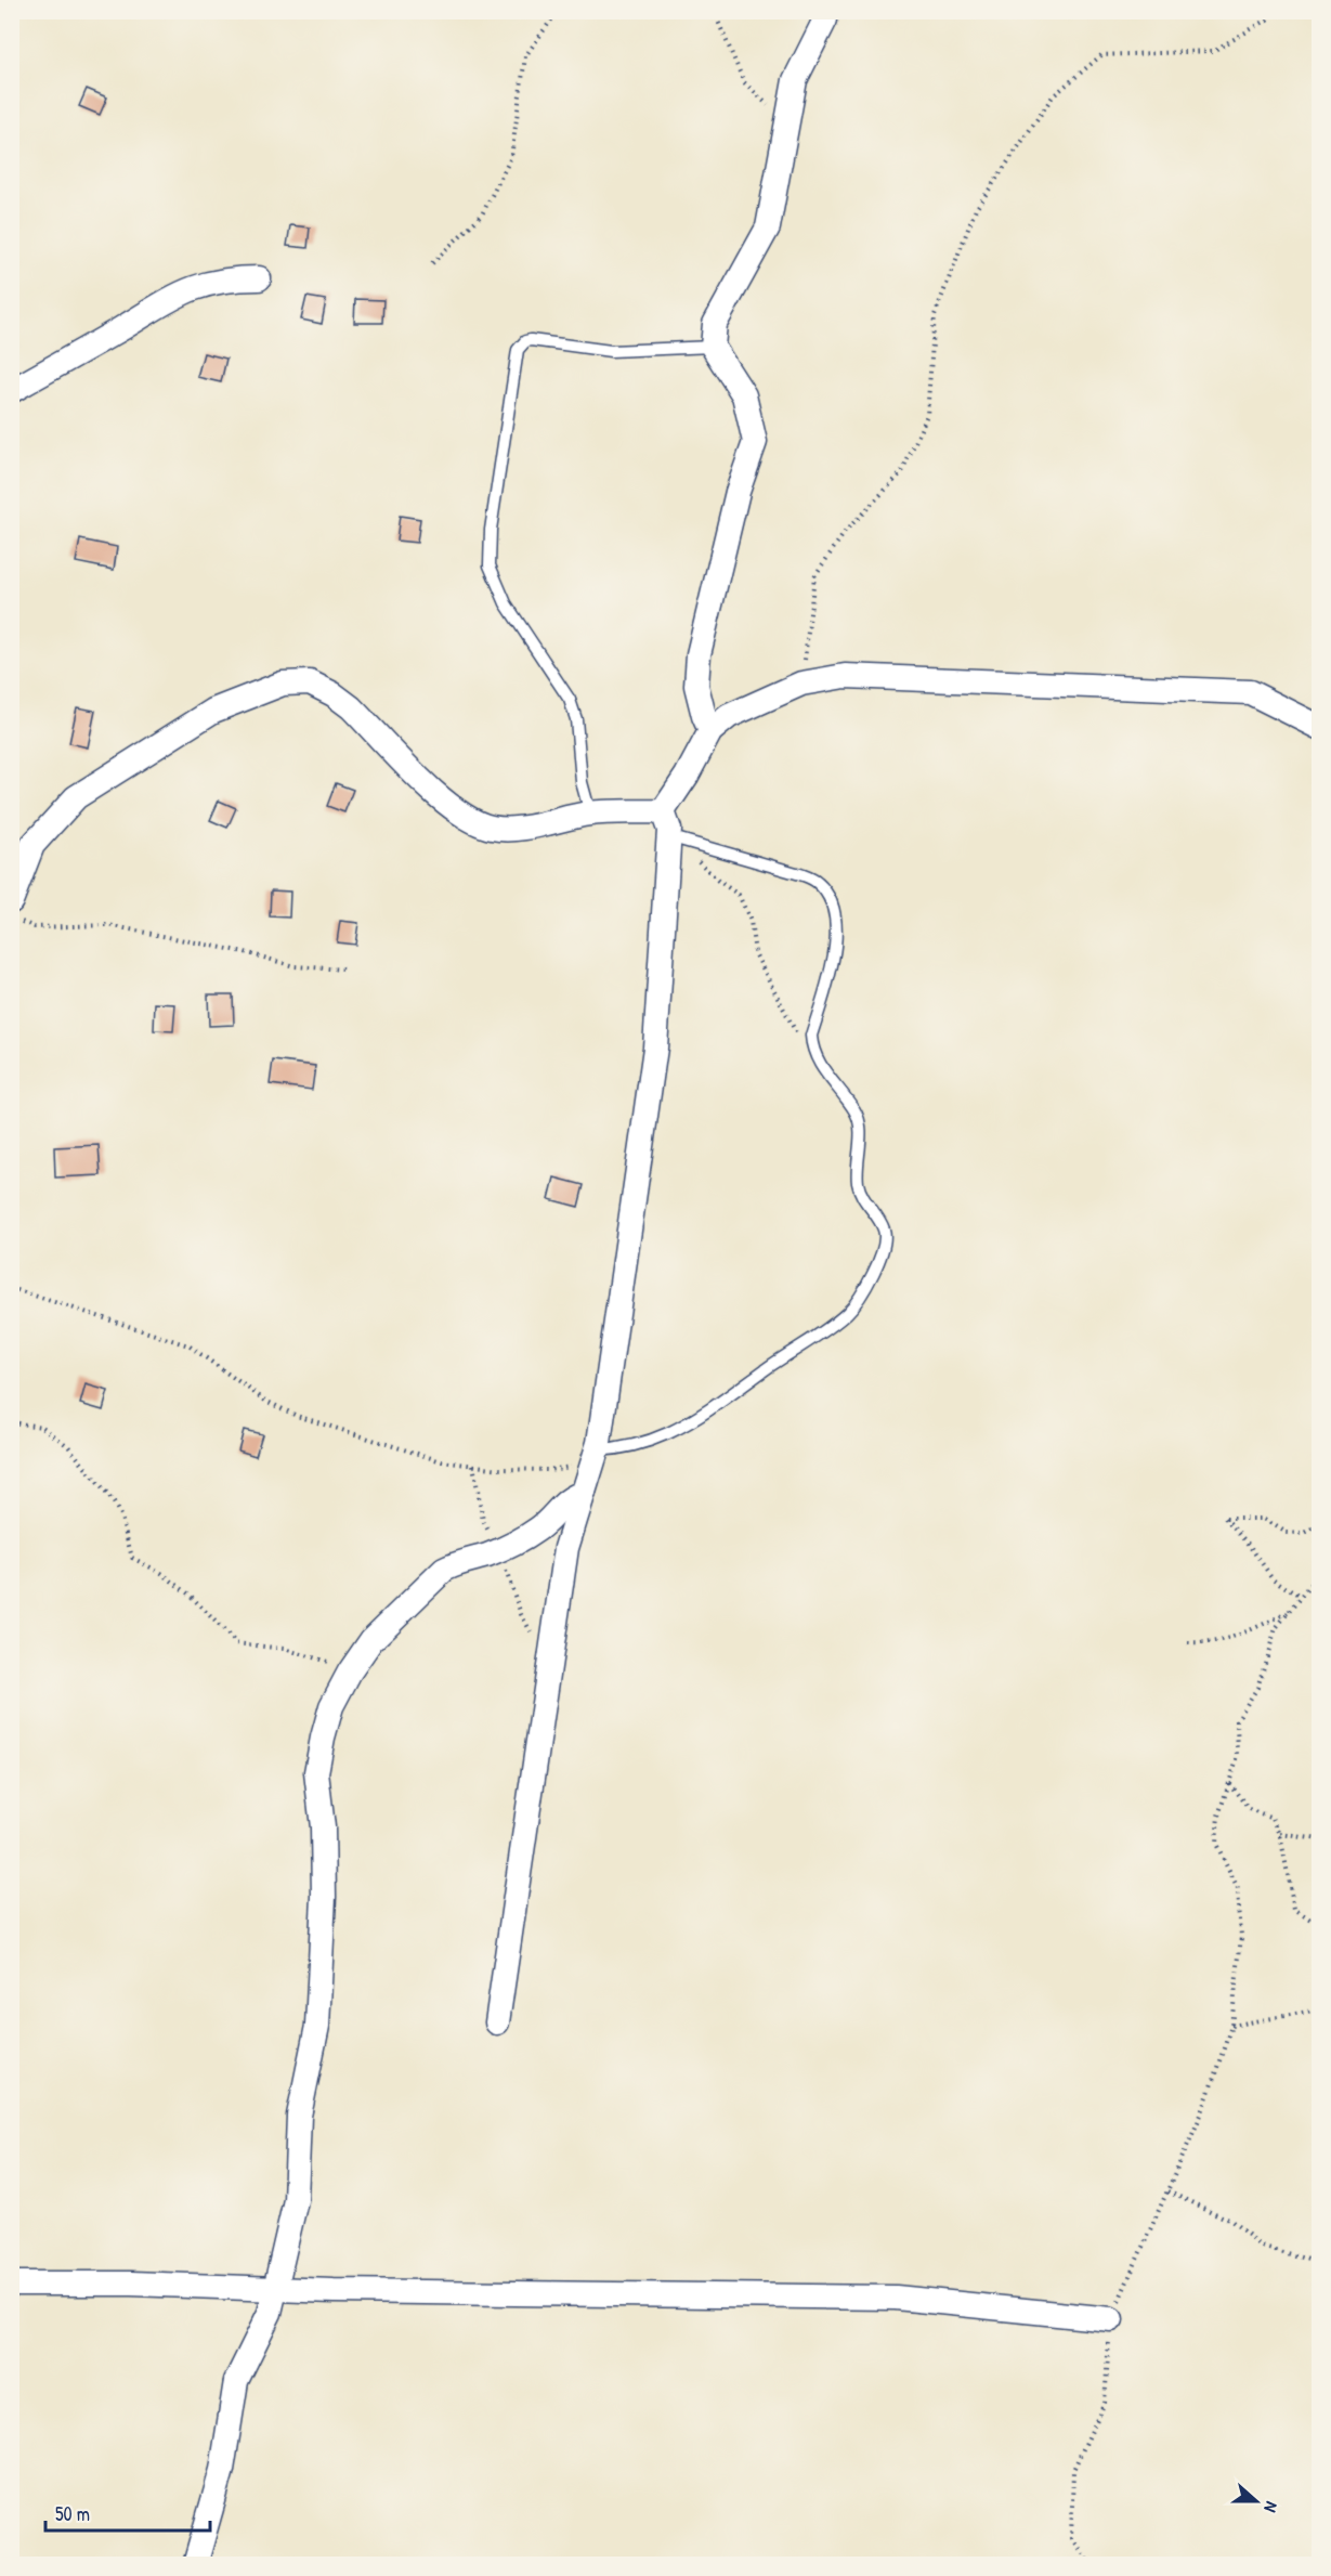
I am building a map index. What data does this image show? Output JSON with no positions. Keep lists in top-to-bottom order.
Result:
{
  "scale_bar": "50 m",
  "north": "right"
}
